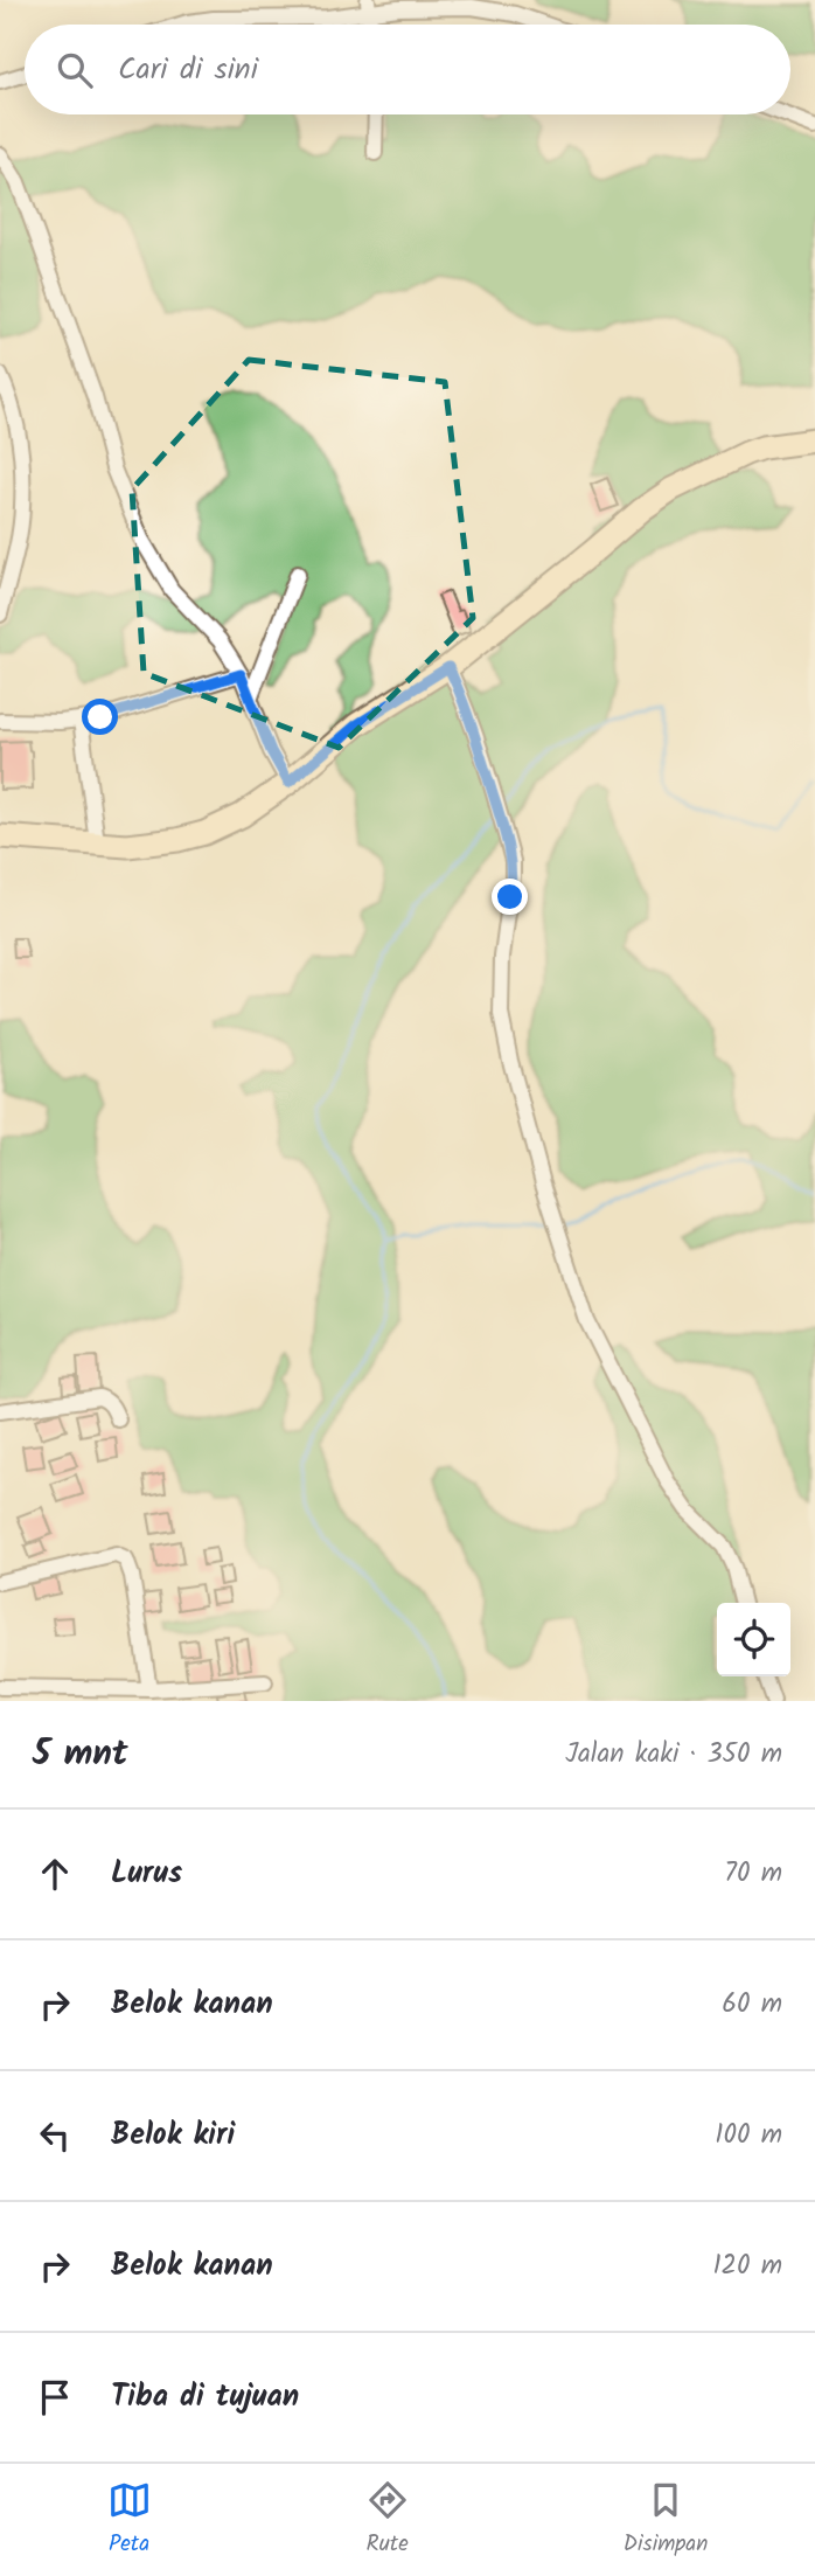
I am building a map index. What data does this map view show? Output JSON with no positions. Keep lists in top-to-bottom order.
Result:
{
  "page": {
    "search": "Cari di sini",
    "heading": ["5 mnt", "Jalan kaki · 350 m"],
    "list": [
      ["Lurus", "70 m"],
      ["Belok kanan", "60 m"],
      ["Belok kiri", "100 m"],
      ["Belok kanan", "120 m"],
      "Tiba di tujuan"
    ],
    "nav": ["Peta", "Rute", "Disimpan"]
  }
}
